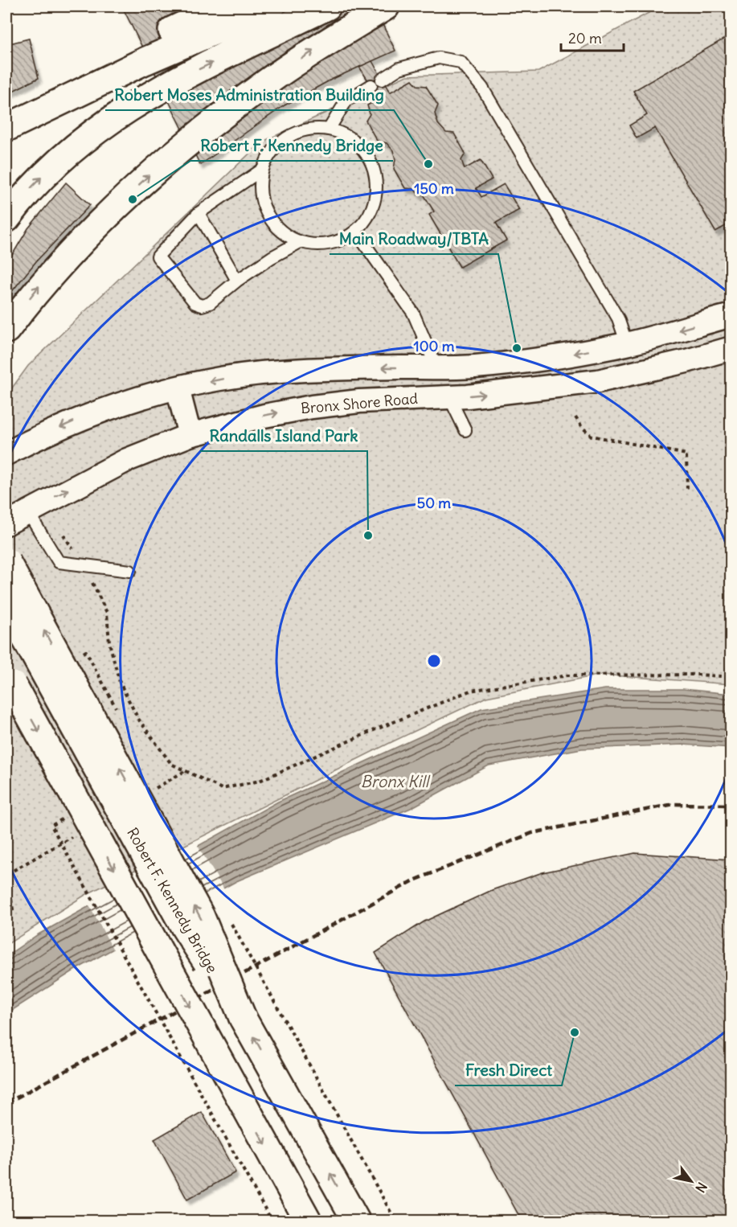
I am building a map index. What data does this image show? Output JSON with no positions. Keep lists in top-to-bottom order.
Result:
{
  "streets": {
    "highway": ["Robert F. Kennedy Bridge"],
    "street": ["Bronx Shore Road"]
  },
  "water": ["Bronx Kill"],
  "places": [
    "Robert Moses Administration Building",
    "Robert F. Kennedy Bridge",
    "Main Roadway/TBTA",
    "Randalls Island Park",
    "Fresh Direct"
  ],
  "scale_bar": "20 m",
  "north": "bottom right",
  "rings": ["150 m", "100 m", "50 m"]
}
